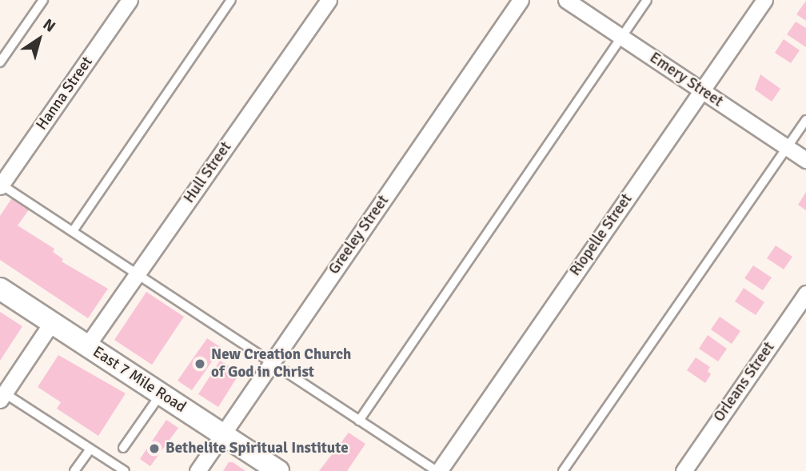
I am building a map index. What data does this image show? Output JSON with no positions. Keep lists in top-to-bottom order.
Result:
{
  "streets": {
    "street": [
      "Emery Street",
      "Hanna Street",
      "Hull Street",
      "Greeley Street",
      "Riopelle Street",
      "East 7 Mile Road",
      "Orleans Street"
    ]
  },
  "crossings": [
    ["Emery Street", "Riopelle Street"],
    ["Hull Street", "East 7 Mile Road"],
    ["Greeley Street", "East 7 Mile Road"]
  ],
  "places": ["New Creation Church of God in Christ", "Bethelite Spiritual Institute"],
  "north": "top right"
}
